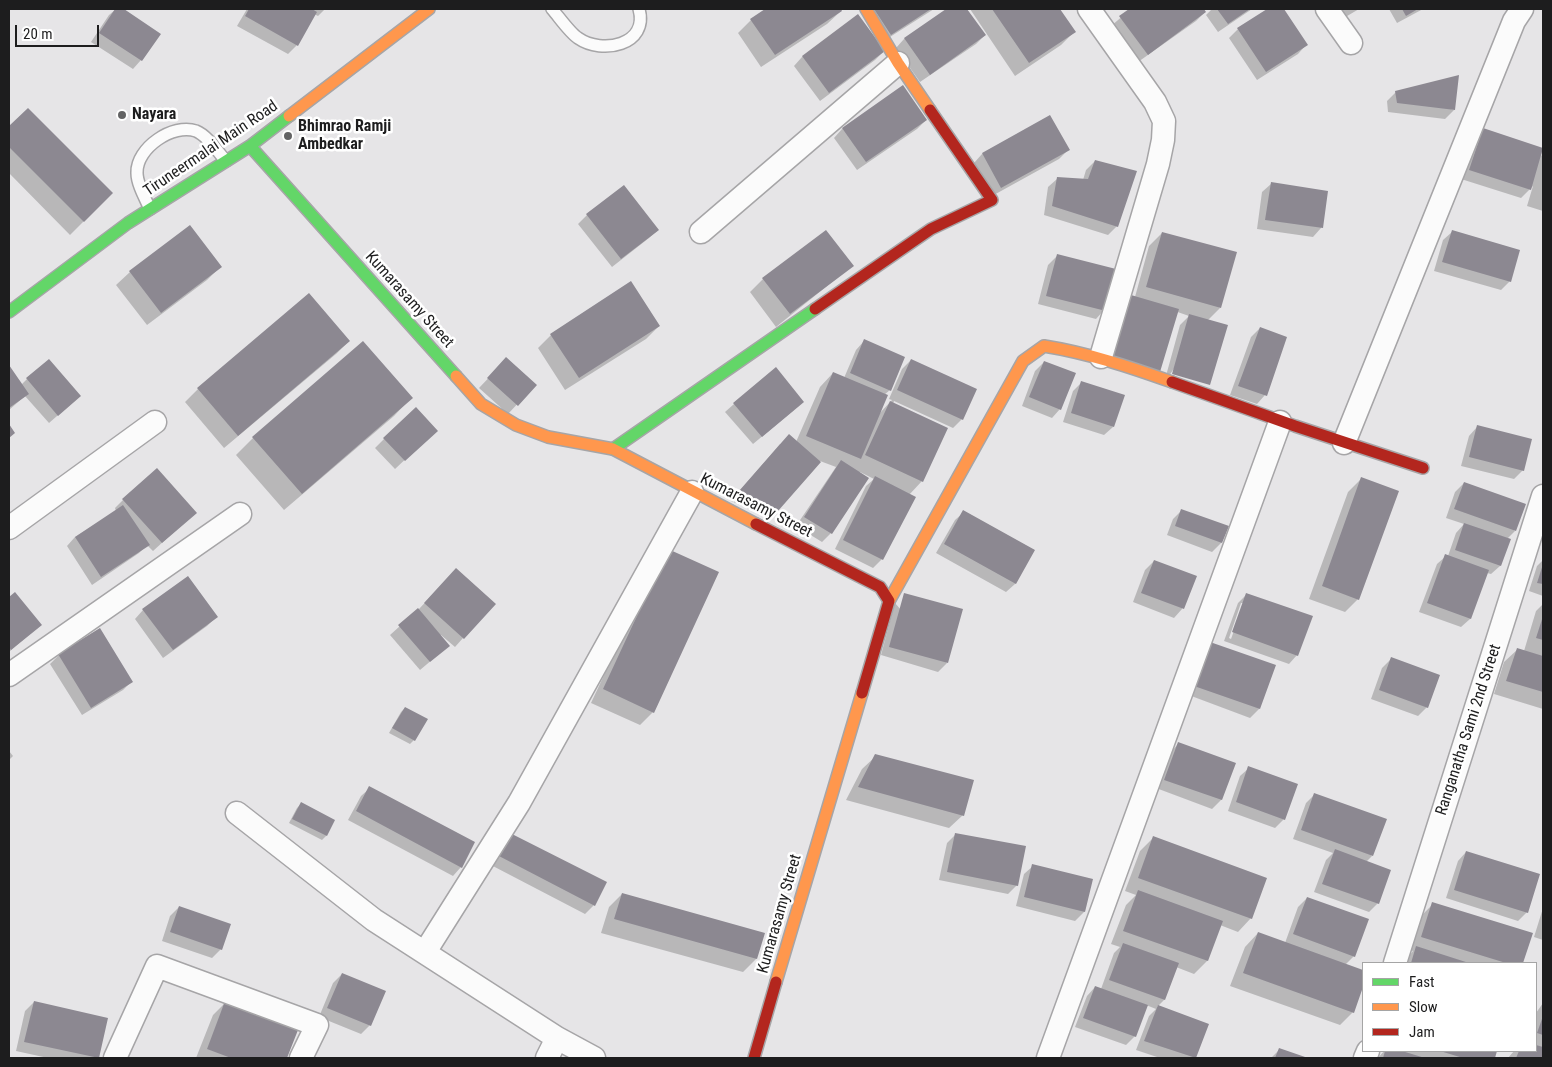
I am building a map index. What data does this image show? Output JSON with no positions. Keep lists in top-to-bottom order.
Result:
{
  "streets": {
    "street": ["Tiruneermalai Main Road", "Kumarasamy Street", "Ranganatha Sami 2nd Street"]
  },
  "crossings": [
    ["Tiruneermalai Main Road", "Kumarasamy Street"]
  ],
  "places": ["Nayara", "Bhimrao Ramji Ambedkar"],
  "legend": ["Fast", "Slow", "Jam"],
  "scale_bar": "20 m"
}
